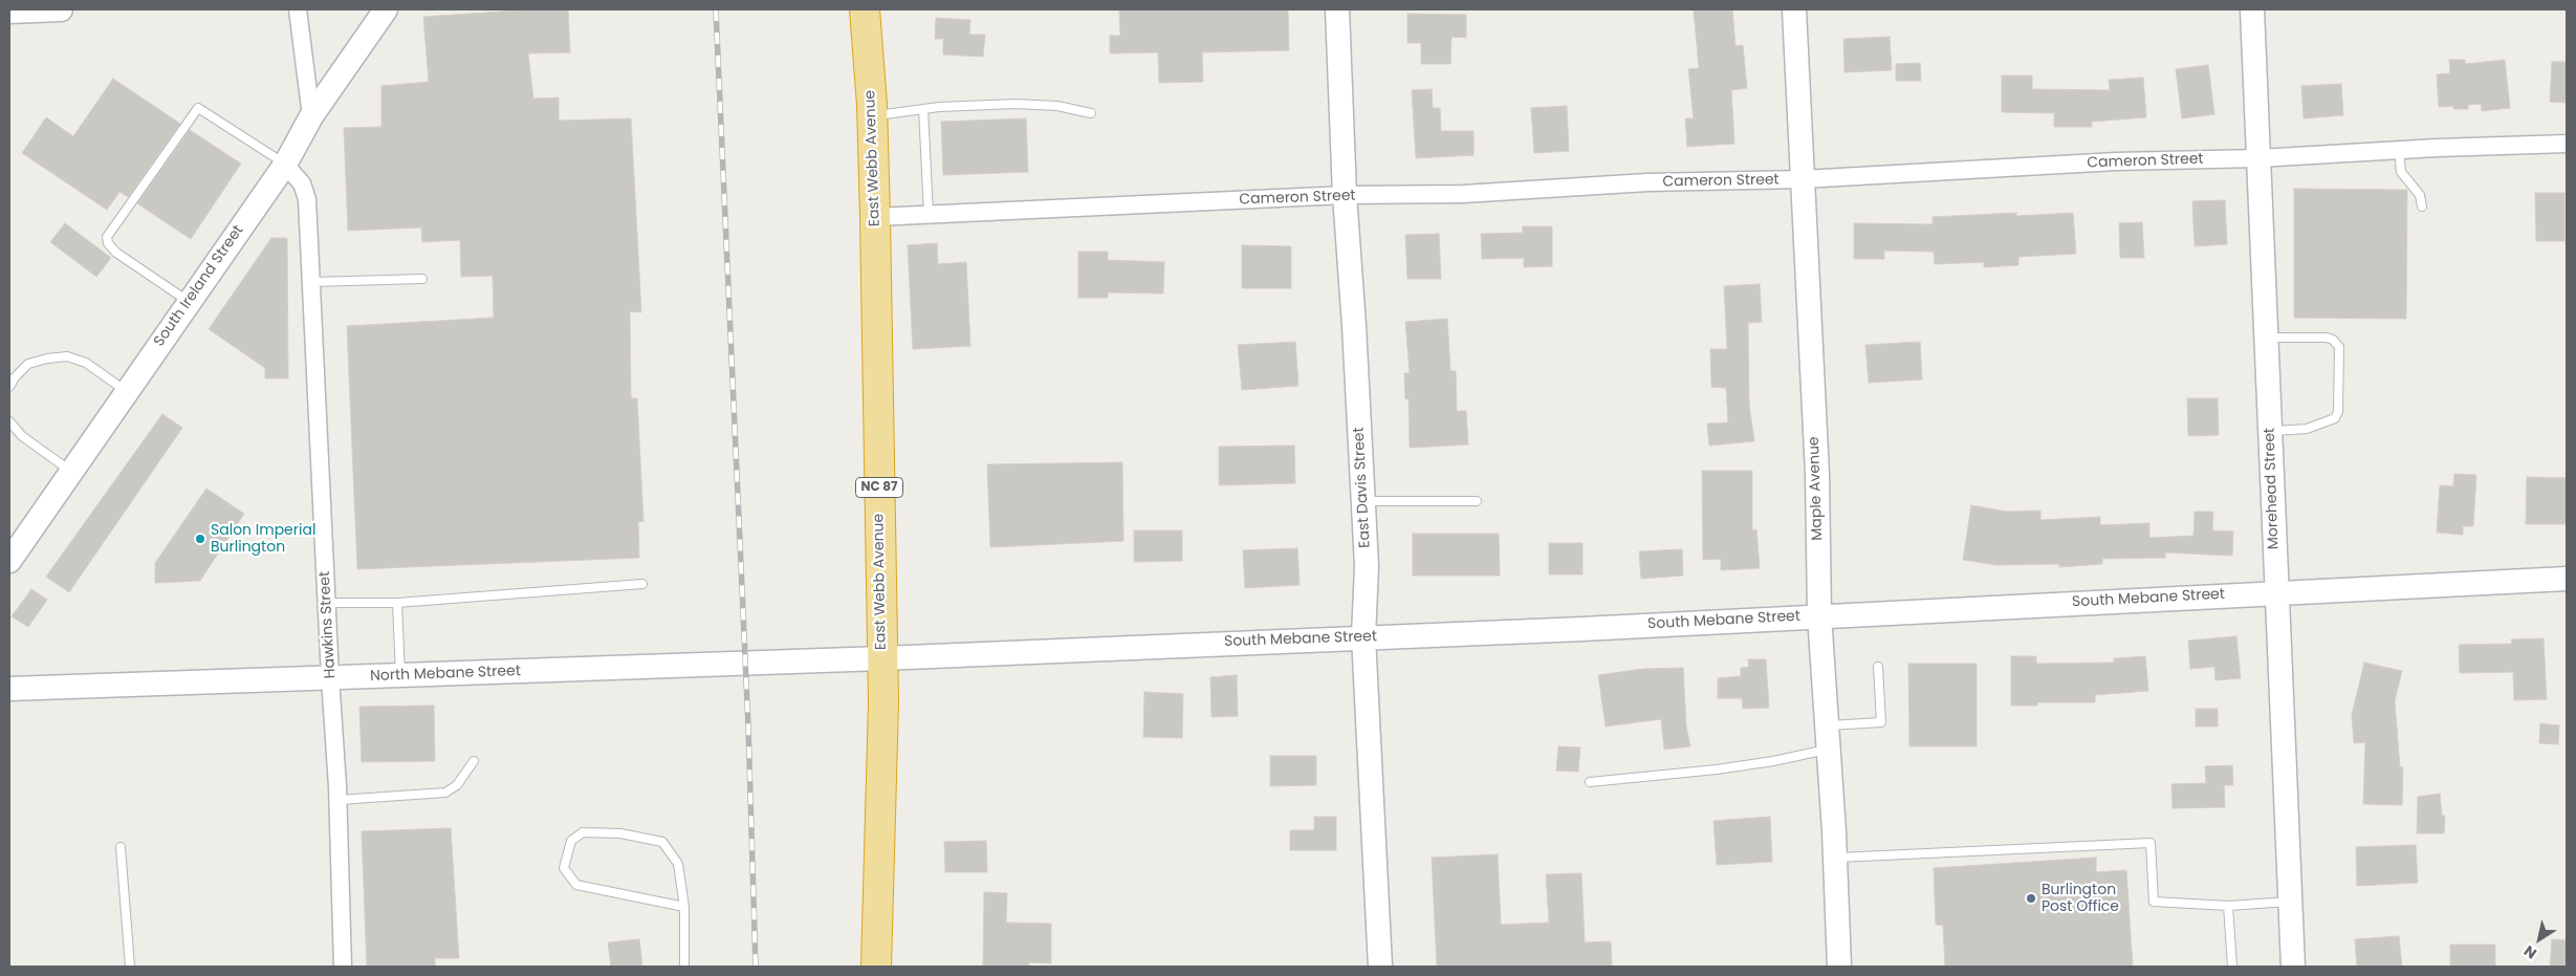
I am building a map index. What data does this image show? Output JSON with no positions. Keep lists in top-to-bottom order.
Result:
{
  "streets": {
    "highway": ["East Webb Avenue", "NC 87"],
    "street": [
      "Cameron Street",
      "South Ireland Street",
      "East Davis Street",
      "Maple Avenue",
      "Morehead Street",
      "South Mebane Street",
      "Hawkins Street",
      "North Mebane Street"
    ]
  },
  "crossings": [
    ["East Webb Avenue", "Cameron Street"],
    ["East Webb Avenue", "South Mebane Street"],
    ["East Webb Avenue", "North Mebane Street"],
    ["Cameron Street", "East Davis Street"],
    ["Cameron Street", "Maple Avenue"],
    ["Cameron Street", "Morehead Street"],
    ["South Ireland Street", "Hawkins Street"],
    ["East Davis Street", "South Mebane Street"],
    ["Maple Avenue", "South Mebane Street"],
    ["Morehead Street", "South Mebane Street"],
    ["South Mebane Street", "North Mebane Street"],
    ["Hawkins Street", "North Mebane Street"]
  ],
  "places": ["Salon Imperial Burlington", "Burlington Post Office"],
  "north": "bottom left"
}
